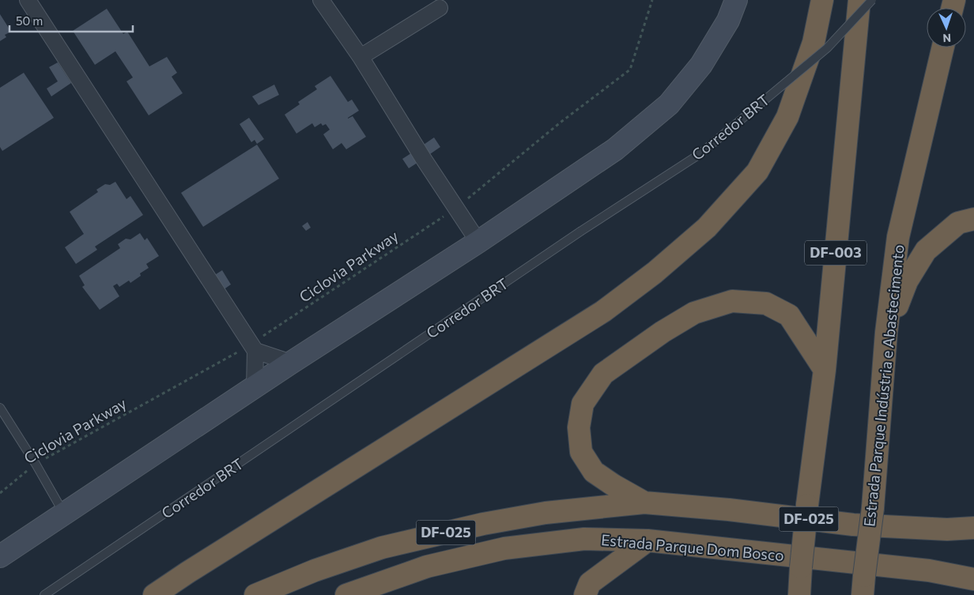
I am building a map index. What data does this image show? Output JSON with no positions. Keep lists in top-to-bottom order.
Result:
{
  "streets": {
    "highway": [
      "DF-003",
      "Estrada Parque Indústria e Abastecimento",
      "DF-025",
      "Estrada Parque Dom Bosco"
    ],
    "lane": ["Corredor BRT"],
    "path": ["Ciclovia Parkway"]
  },
  "scale_bar": "50 m",
  "north": "bottom"
}
